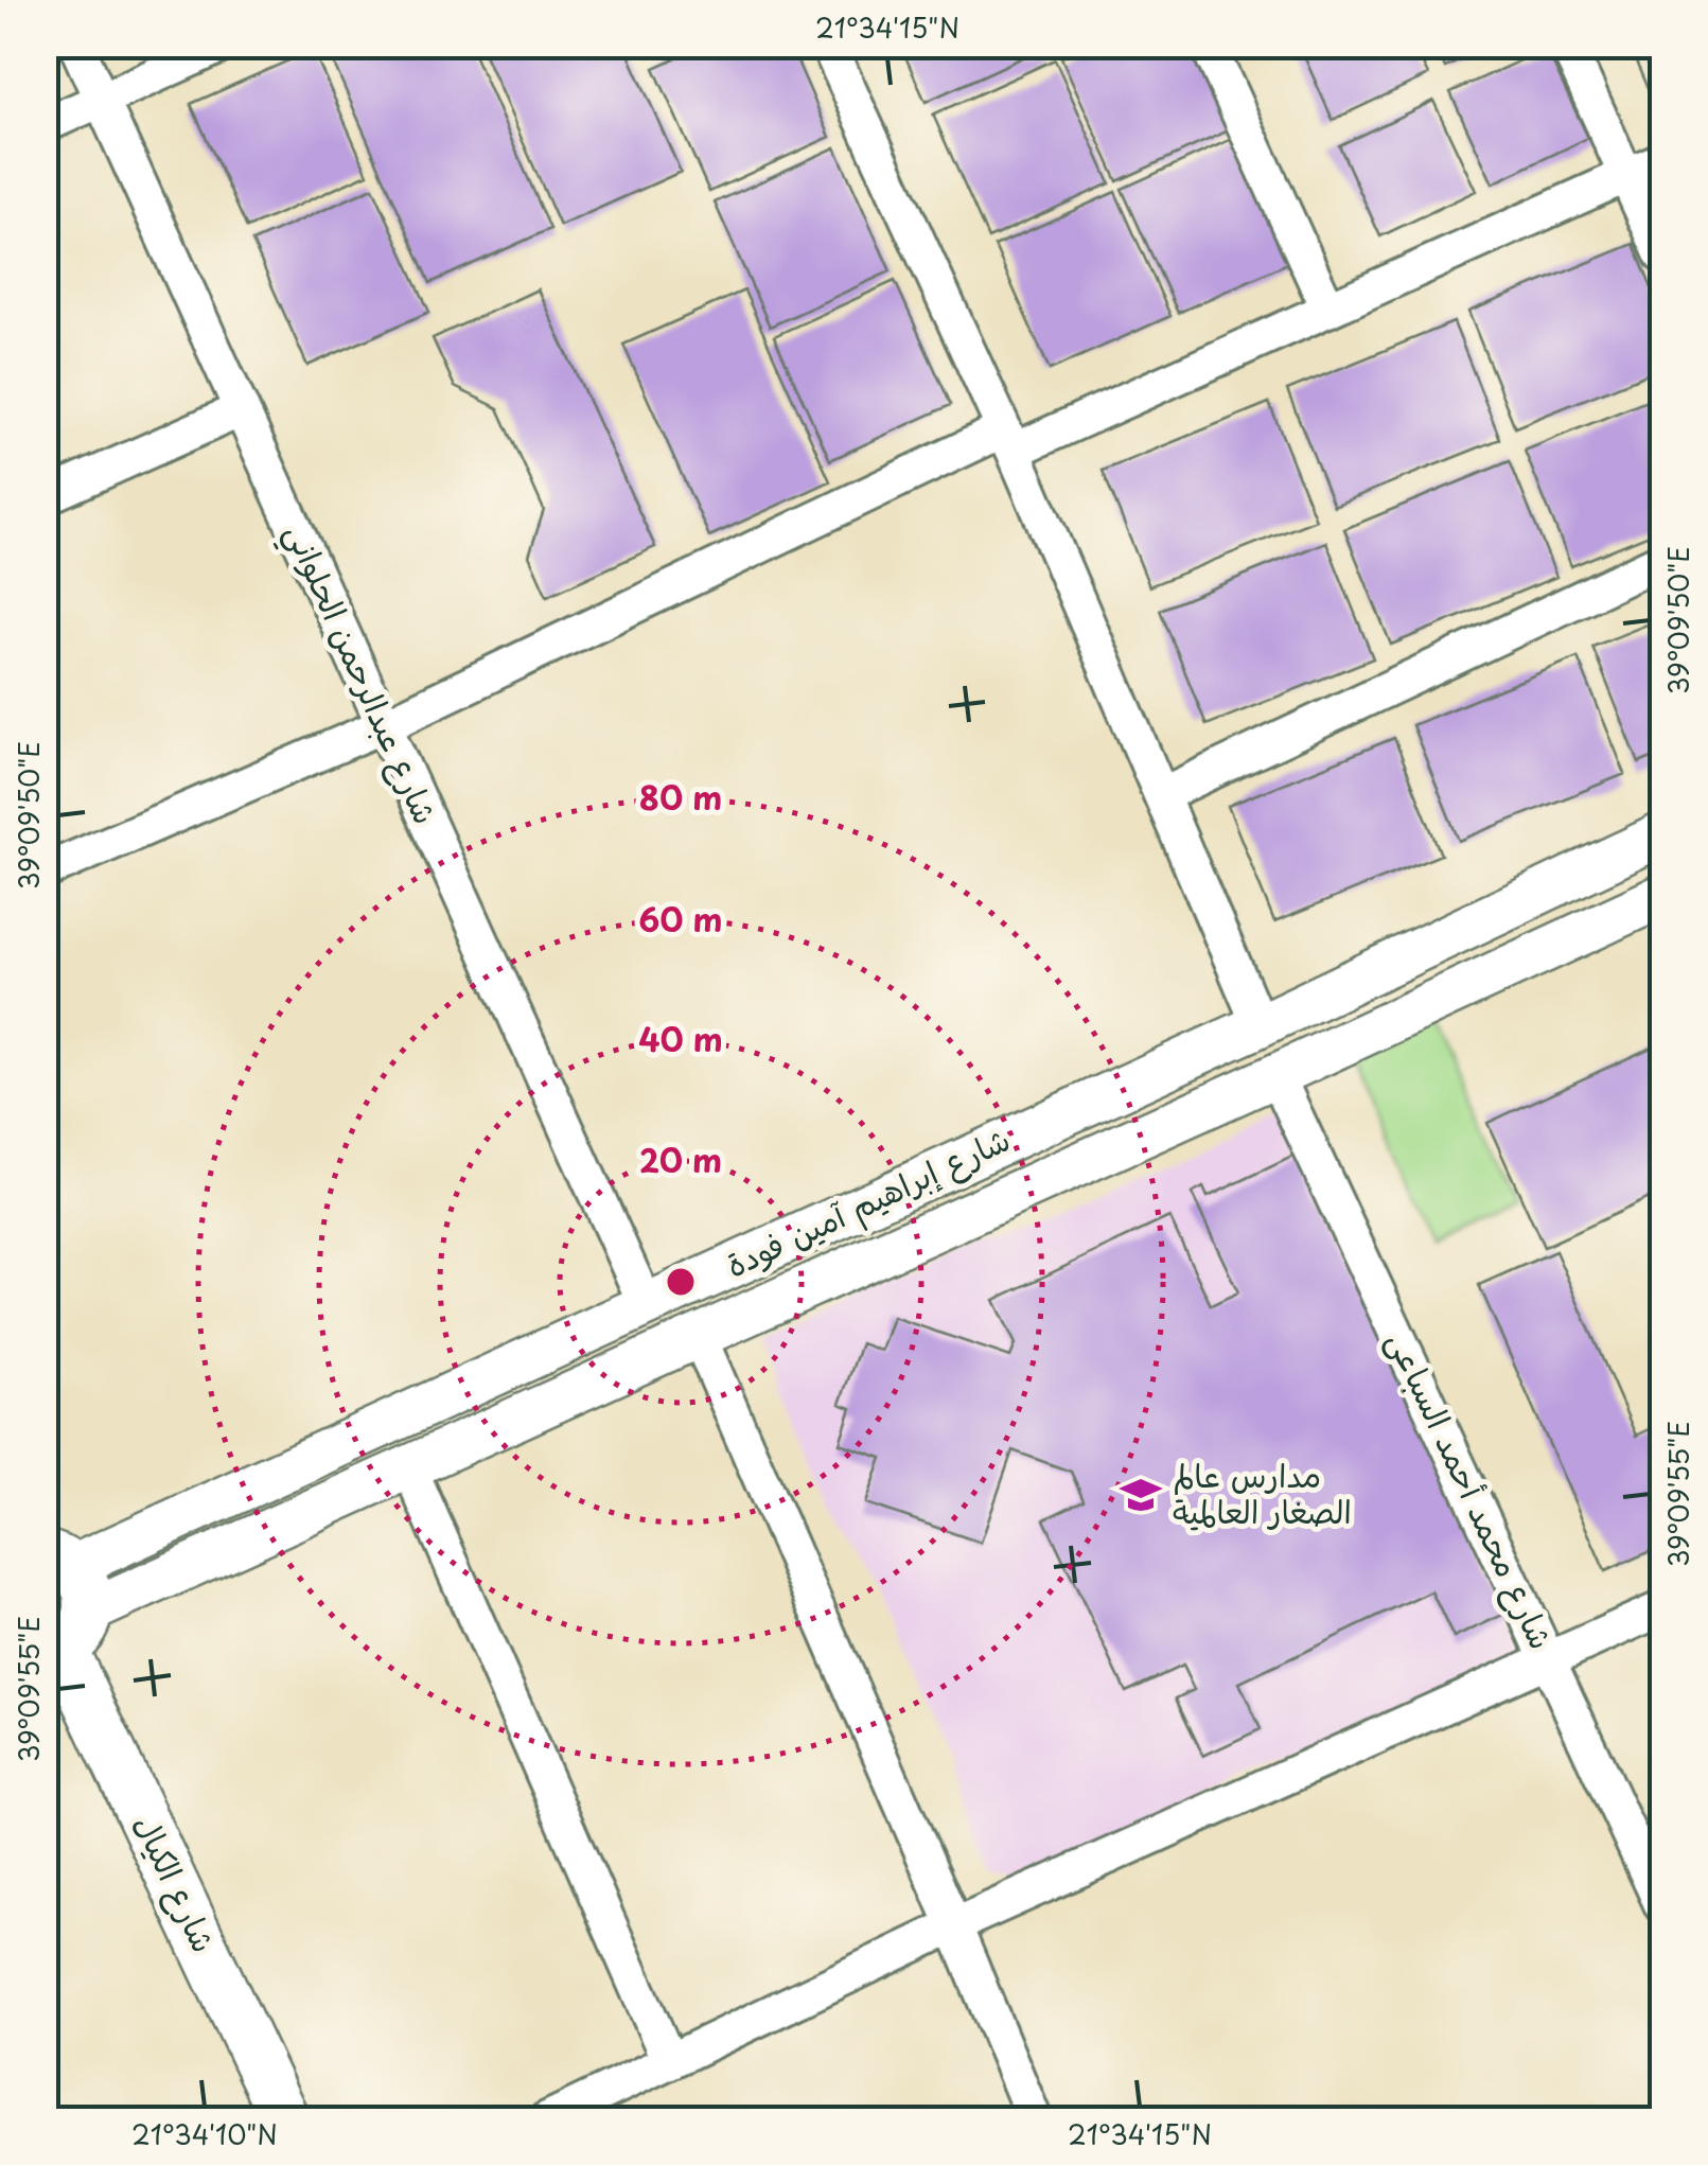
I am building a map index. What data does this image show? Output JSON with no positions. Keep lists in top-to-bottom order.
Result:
{
  "streets": {
    "main road": ["شارع الكيال"],
    "street": ["شارع عبدالرحمن الحلواني", "شارع إبراهيم آمين فودة", "شارع محمد أحمد السباعى"]
  },
  "crossings": [
    ["شارع عبدالرحمن الحلواني", "شارع إبراهيم آمين فودة"],
    ["شارع إبراهيم آمين فودة", "شارع محمد أحمد السباعى"],
    ["شارع إبراهيم آمين فودة", "شارع الكيال"]
  ],
  "places": {
    "school or university": ["مدارس عالم الصغار العالمية"]
  },
  "coordinates": [
    "21°34'15\"N",
    "39°09'50\"E",
    "39°09'55\"E",
    "21°34'10\"N"
  ],
  "rings": [
    "80 m",
    "60 m",
    "40 m",
    "20 m"
  ]
}
